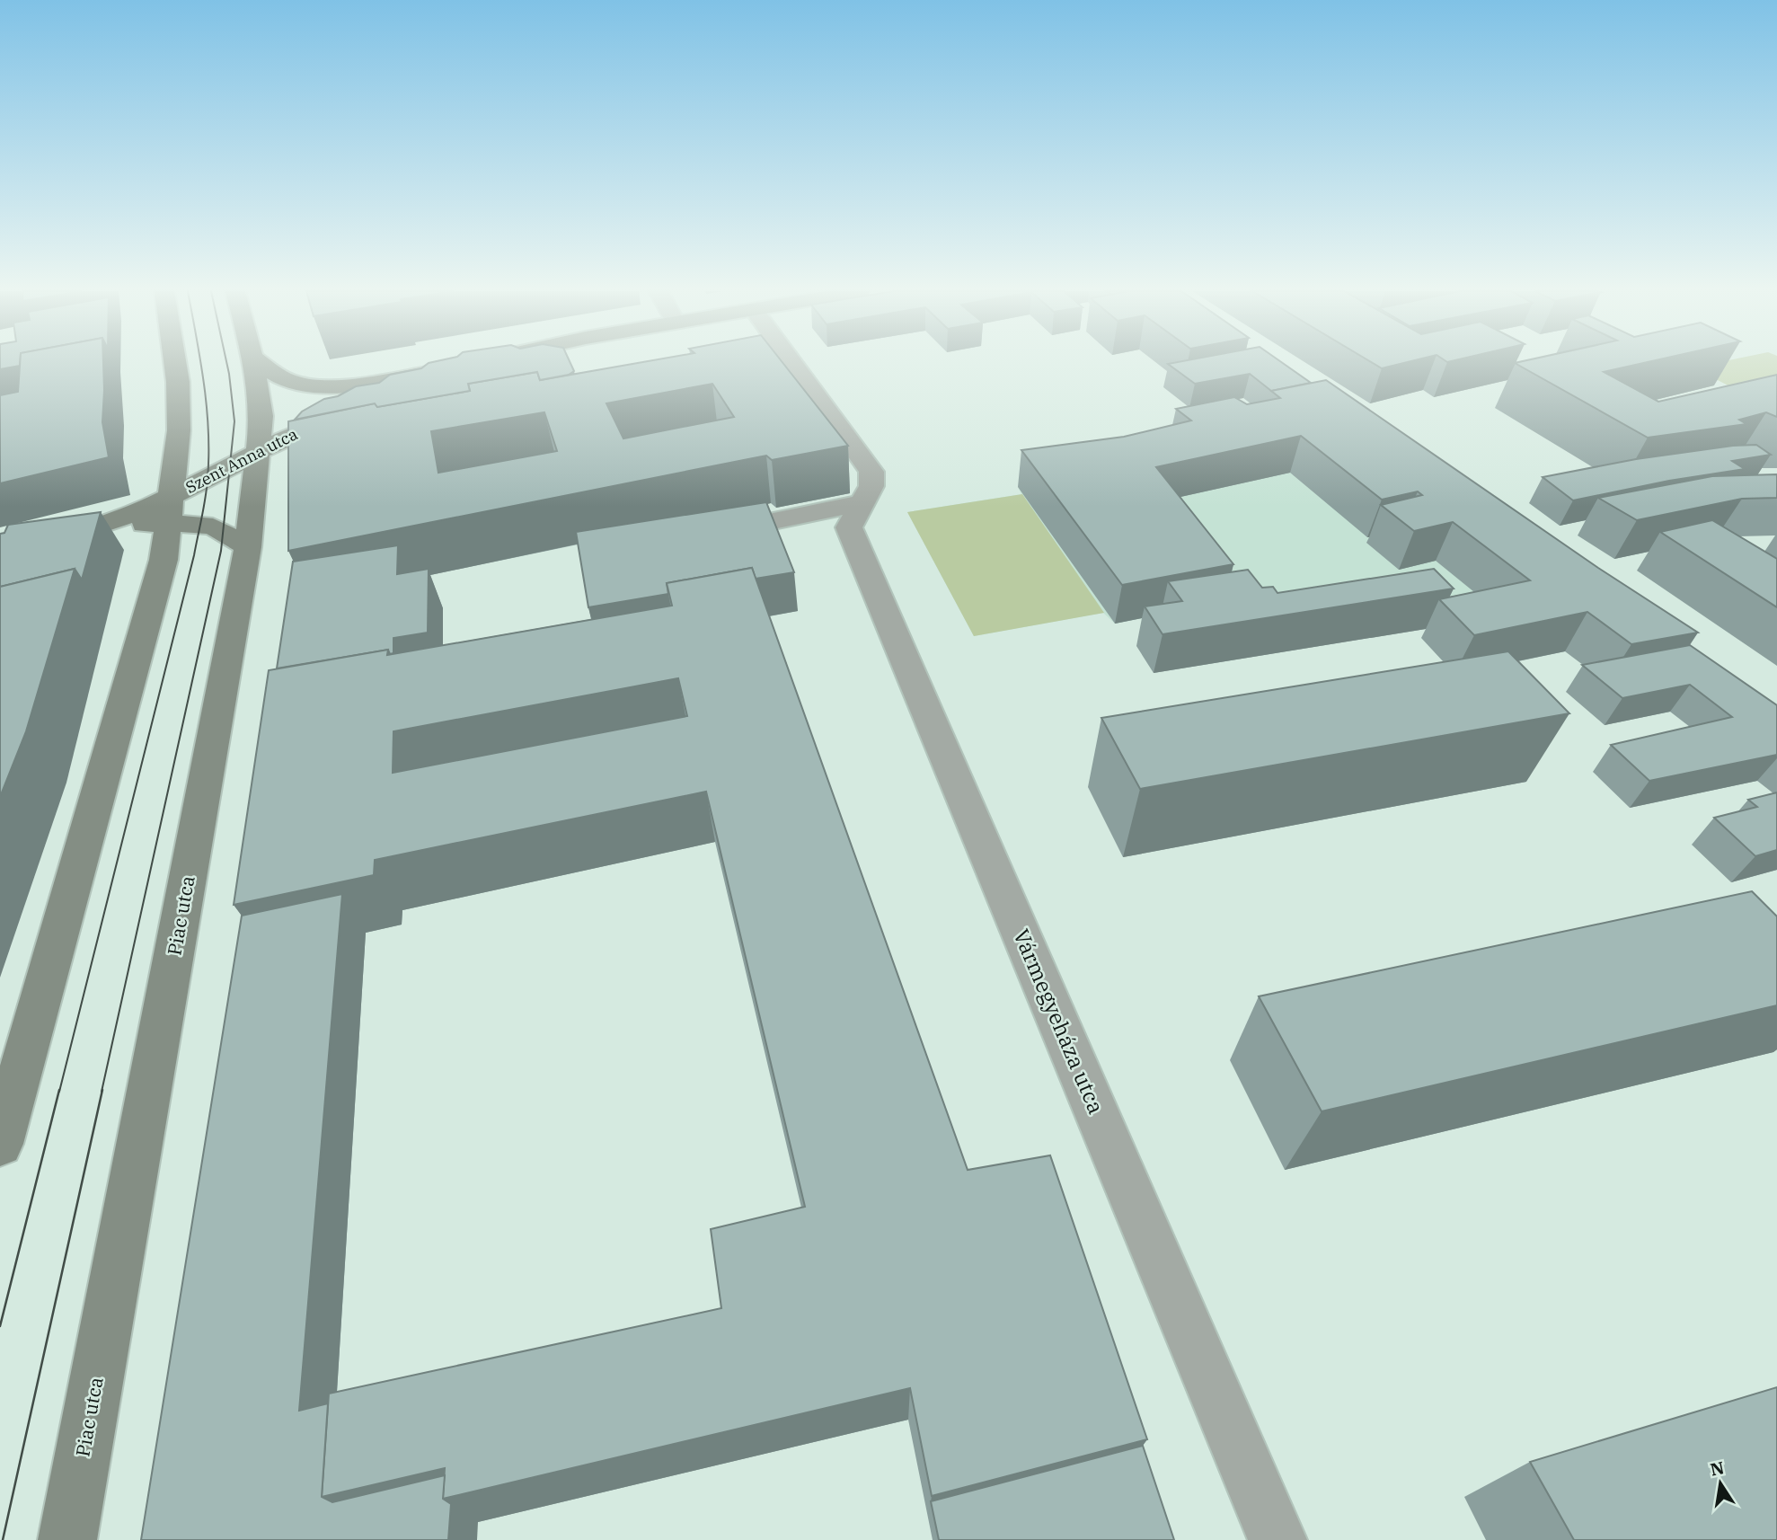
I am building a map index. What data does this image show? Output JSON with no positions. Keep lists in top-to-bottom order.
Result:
{
  "streets": {
    "street": ["Szent Anna utca", "Piac utca", "Vármegyeháza utca"]
  },
  "crossings": [
    ["Szent Anna utca", "Piac utca"]
  ],
  "north": "top"
}
